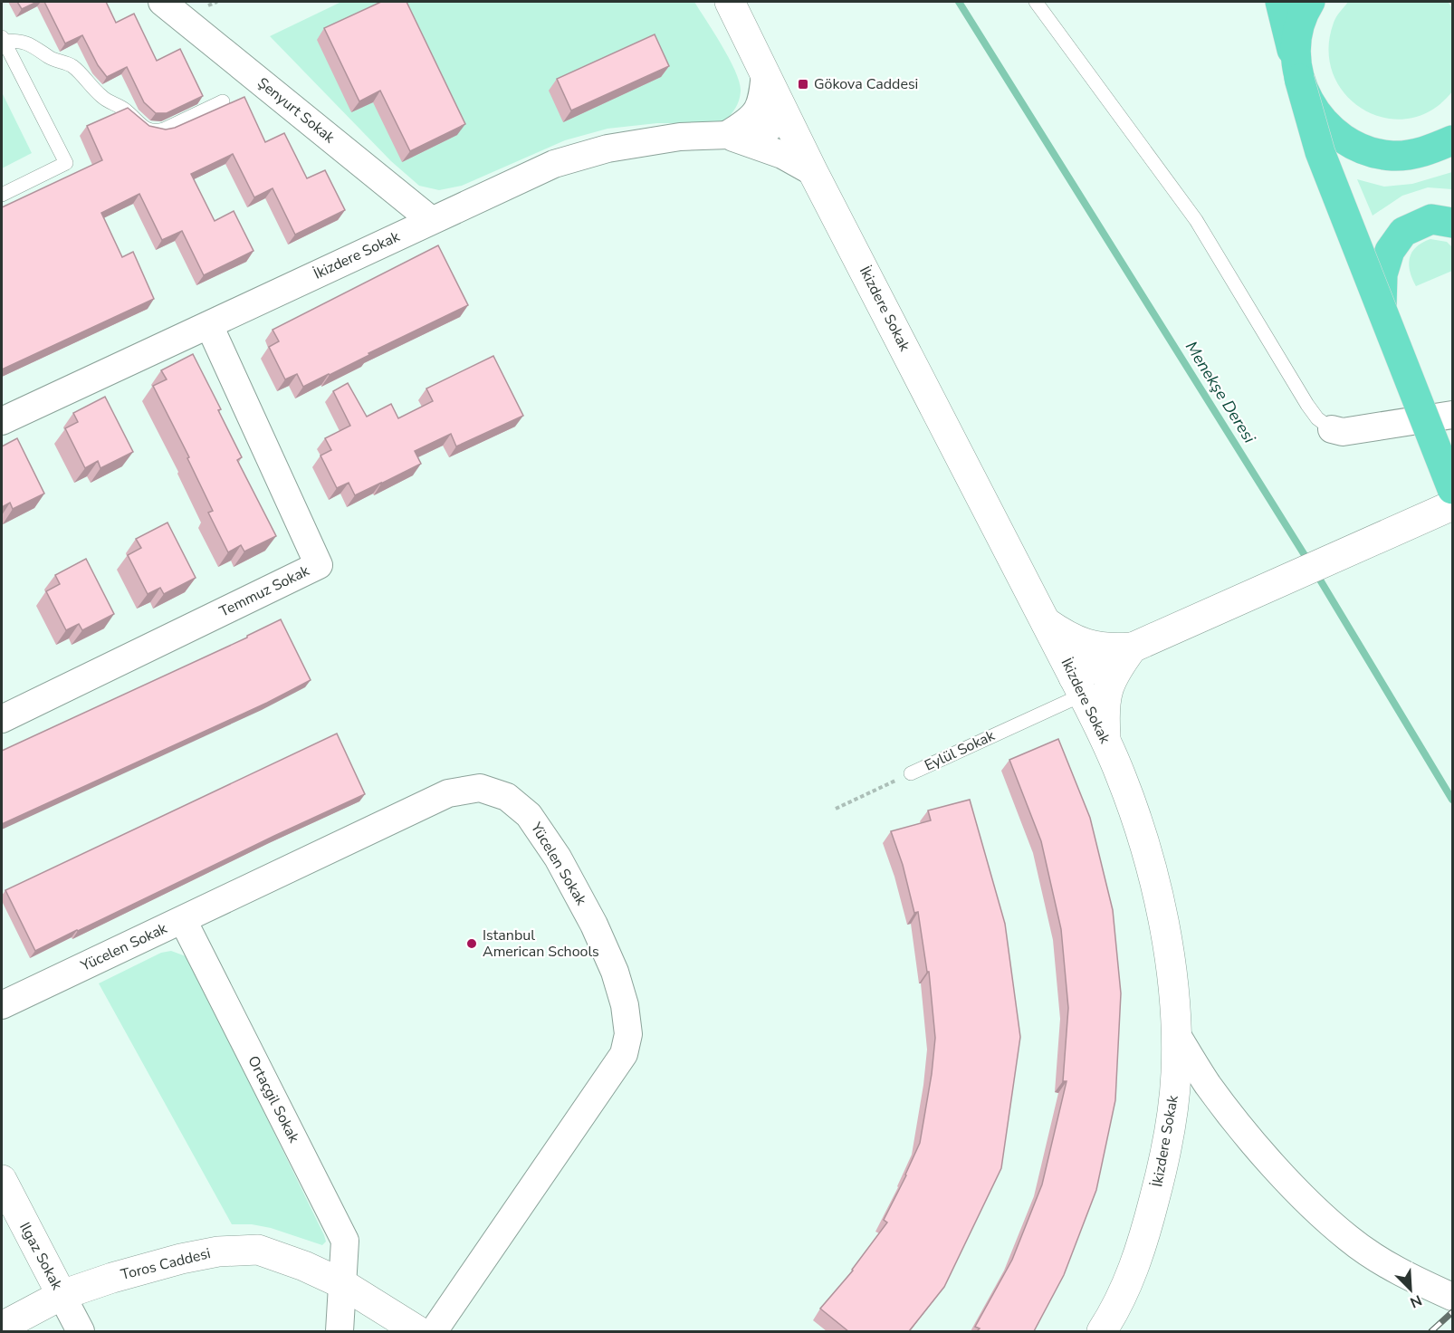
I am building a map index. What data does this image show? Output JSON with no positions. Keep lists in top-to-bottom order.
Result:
{
  "streets": {
    "street": [
      "Şenyurt Sokak",
      "İkizdere Sokak",
      "Temmuz Sokak",
      "Yücelen Sokak",
      "Ortaçgil Sokak",
      "Ilgaz Sokak",
      "Toros Caddesi"
    ],
    "lane": ["Eylül Sokak"]
  },
  "crossings": [
    ["Şenyurt Sokak", "İkizdere Sokak"],
    ["İkizdere Sokak", "Temmuz Sokak"],
    ["İkizdere Sokak", "Eylül Sokak"],
    ["Yücelen Sokak", "Ortaçgil Sokak"],
    ["Ortaçgil Sokak", "Toros Caddesi"],
    ["Ilgaz Sokak", "Toros Caddesi"]
  ],
  "water": ["Menekşe Deresi"],
  "places": {
    "transit": ["Gökova Caddesi"],
    "other": ["Istanbul American Schools"]
  },
  "north": "bottom right"
}
